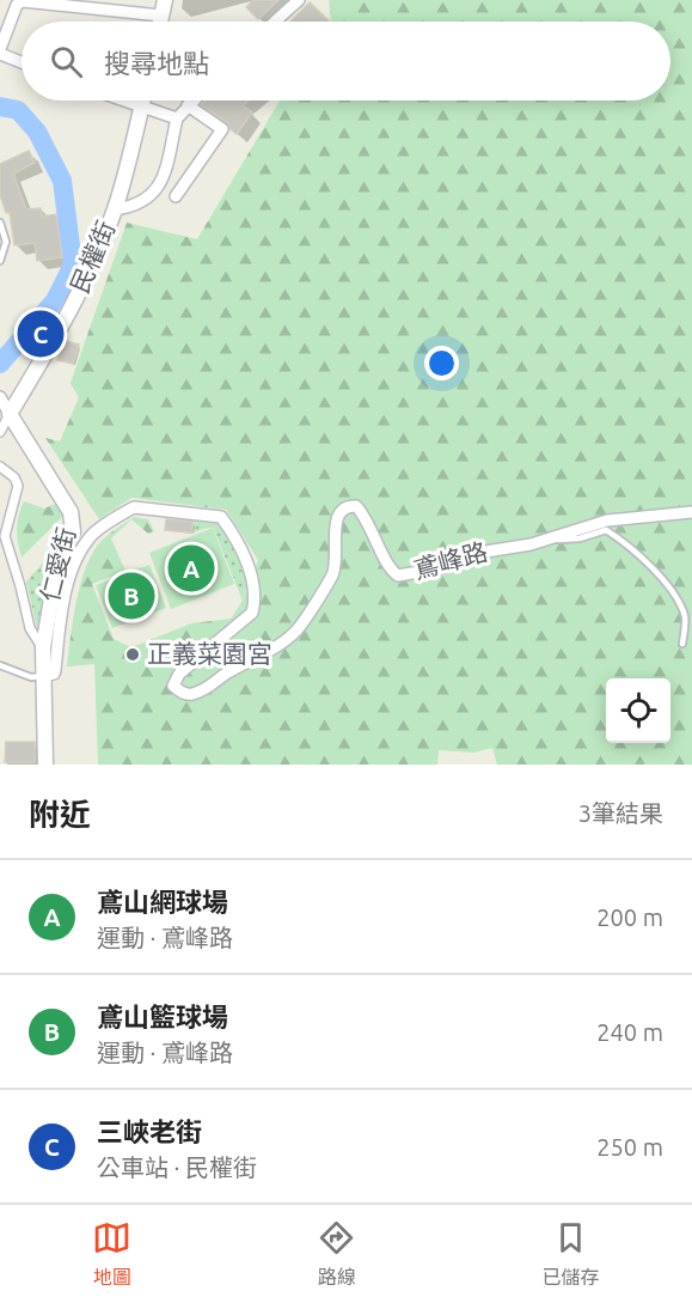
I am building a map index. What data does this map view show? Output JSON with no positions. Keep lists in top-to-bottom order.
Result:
{
  "streets": {
    "street": ["民權街", "鳶峰路", "仁愛街"]
  },
  "crossings": [
    ["民權街", "仁愛街"],
    ["鳶峰路", "仁愛街"]
  ],
  "places": ["正義菜園宮"],
  "page": {
    "search": "搜尋地點",
    "pins": ["C", "A", "B"],
    "heading": ["附近", "3筆結果"],
    "list": [
      {
        "mark": "A",
        "name": "鳶山網球場",
        "note": "運動 · 鳶峰路",
        "value": "200 m"
      },
      {
        "mark": "B",
        "name": "鳶山籃球場",
        "note": "運動 · 鳶峰路",
        "value": "240 m"
      },
      {
        "mark": "C",
        "name": "三峽老街",
        "note": "公車站 · 民權街",
        "value": "250 m"
      }
    ],
    "nav": ["地圖", "路線", "已儲存"]
  }
}
